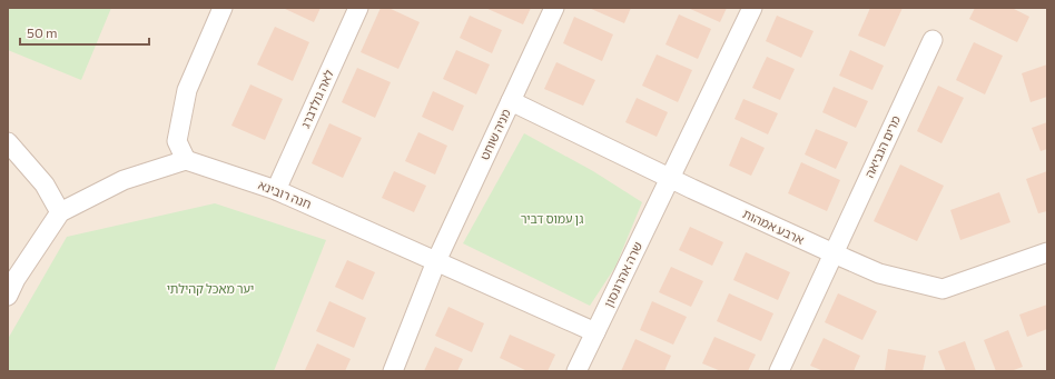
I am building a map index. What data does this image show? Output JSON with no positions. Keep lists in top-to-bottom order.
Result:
{
  "streets": {
    "street": [
      "לאה גולדברג",
      "מניה שוחט",
      "מרים הנביאה",
      "חנה רובינא",
      "ארבע אמהות",
      "שרה אהרונסון"
    ]
  },
  "crossings": [
    ["לאה גולדברג", "חנה רובינא"],
    ["מניה שוחט", "חנה רובינא"],
    ["מניה שוחט", "ארבע אמהות"],
    ["מרים הנביאה", "ארבע אמהות"],
    ["חנה רובינא", "שרה אהרונסון"],
    ["ארבע אמהות", "שרה אהרונסון"]
  ],
  "parks": ["גן עמוס דביר", "יער מאכל קהילתי"],
  "scale_bar": "50 m"
}
